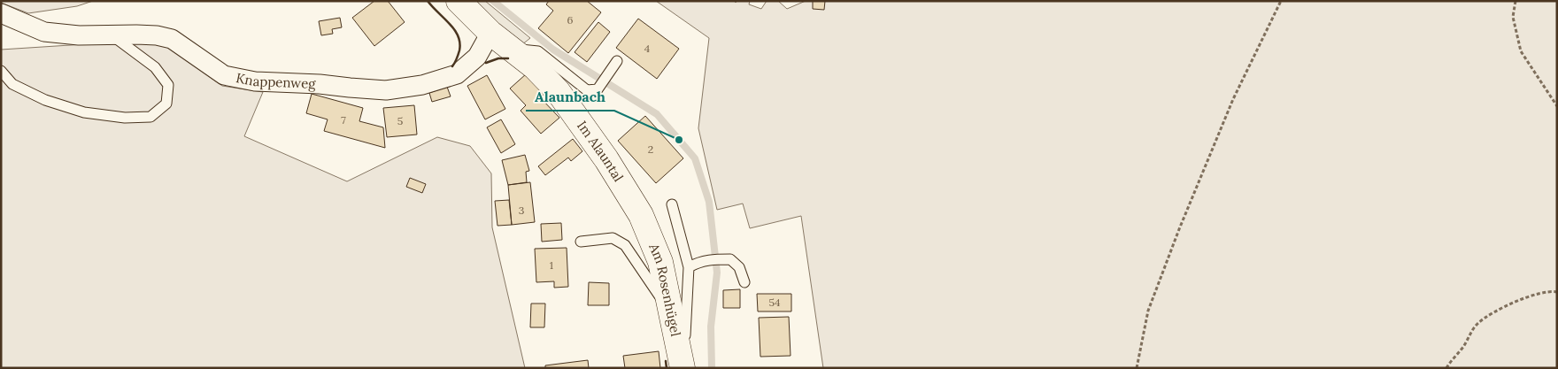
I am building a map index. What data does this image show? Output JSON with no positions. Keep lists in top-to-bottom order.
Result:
{
  "streets": {
    "street": ["Knappenweg", "Im Alauntal", "Am Rosenhügel"]
  },
  "crossings": [
    ["Knappenweg", "Im Alauntal"],
    ["Im Alauntal", "Am Rosenhügel"]
  ],
  "places": ["Alaunbach"],
  "house_numbers": [
    "6",
    "4",
    "7",
    "5",
    "2",
    "3",
    "1",
    "54"
  ]
}
